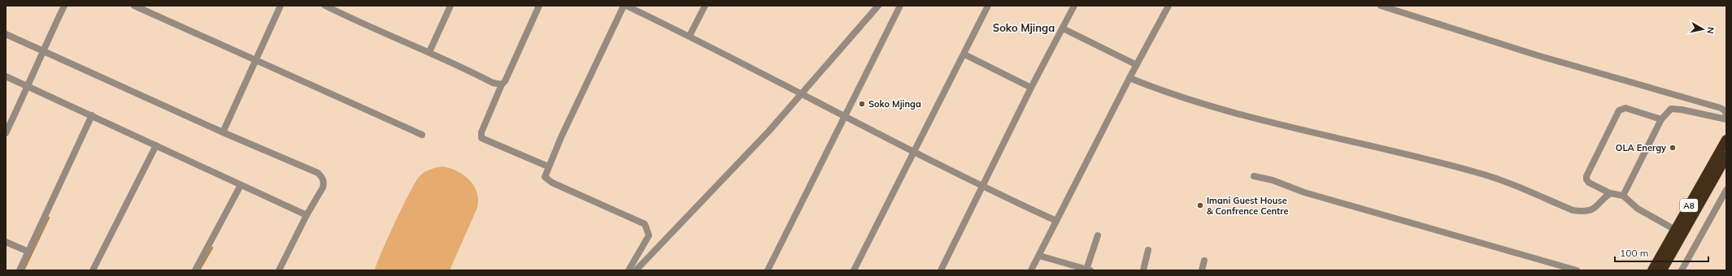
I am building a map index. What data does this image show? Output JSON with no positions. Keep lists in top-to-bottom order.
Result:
{
  "streets": {
    "highway": ["A8"]
  },
  "districts": ["Soko Mjinga"],
  "places": ["Soko Mjinga", "OLA Energy", "Imani Guest House & Confrence Centre"],
  "scale_bar": "100 m",
  "north": "right"
}
